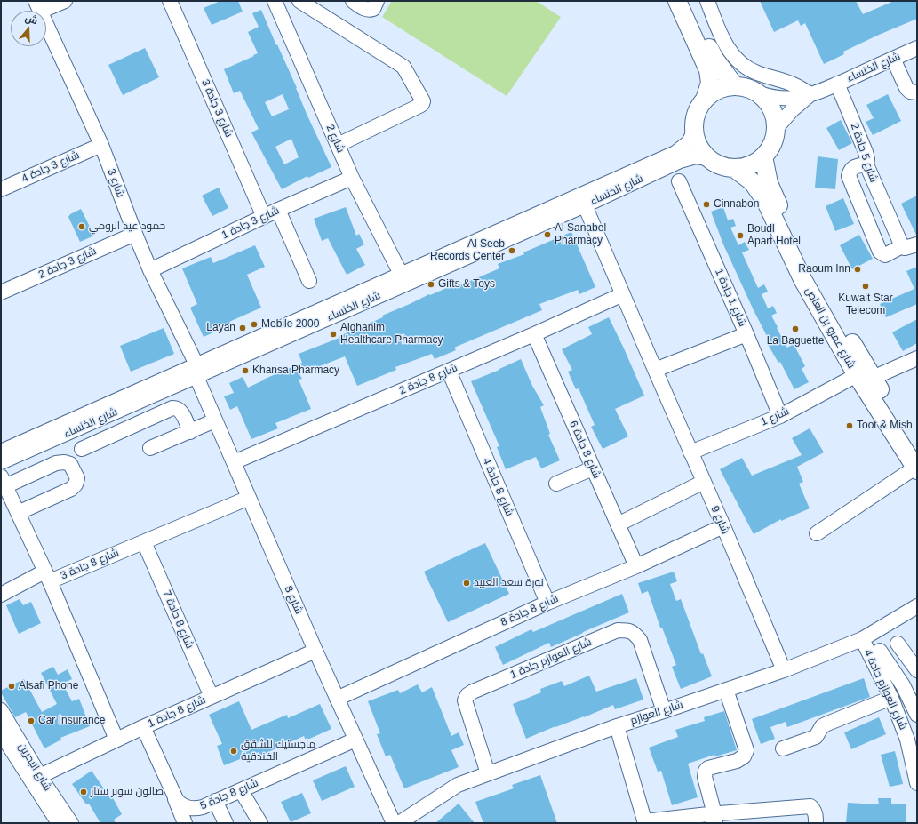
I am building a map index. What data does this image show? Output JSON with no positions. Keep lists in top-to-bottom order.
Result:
{
  "streets": {
    "main road": ["شارع عمرو بن العاص"],
    "street": [
      "شارع الخنساء",
      "شارع 3 جادة 3",
      "شارع 2",
      "شارع 5 جادة 2",
      "شارع 3 جادة 4",
      "شارع 3",
      "شارع 3 جادة 1",
      "شارع 3 جادة 2",
      "شارع 1 جادة 1",
      "شارع 8 جادة 2",
      "شارع 1",
      "شارع 8 جادة 6",
      "شارع 8 جادة 4",
      "شارع 9",
      "شارع 8 جادة 3",
      "شارع 8",
      "شارع 8 جادة 8",
      "شارع 8 جادة 7",
      "شارع العوازم جادة 1",
      "شارع العوازم جادة 4",
      "شارع 8 جادة 1",
      "شارع العوازم",
      "شارع البحرين",
      "شارع 8 جادة 5"
    ]
  },
  "crossings": [
    ["شارع الخنساء", "شارع 2"],
    ["شارع الخنساء", "شارع 5 جادة 2"],
    ["شارع الخنساء", "شارع 3"],
    ["شارع الخنساء", "شارع عمرو بن العاص"],
    ["شارع الخنساء", "شارع 9"],
    ["شارع الخنساء", "شارع 8"],
    ["شارع 3 جادة 3", "شارع 3 جادة 1"],
    ["شارع 2", "شارع 3 جادة 1"],
    ["شارع 3 جادة 4", "شارع 3"],
    ["شارع 3", "شارع 3 جادة 1"],
    ["شارع 3", "شارع 3 جادة 2"],
    ["شارع 3", "شارع 8"],
    ["شارع 1 جادة 1", "شارع 1"],
    ["شارع عمرو بن العاص", "شارع 1"],
    ["شارع 8 جادة 2", "شارع 8 جادة 6"],
    ["شارع 8 جادة 2", "شارع 8 جادة 4"],
    ["شارع 8 جادة 2", "شارع 9"],
    ["شارع 8 جادة 2", "شارع 8"],
    ["شارع 1", "شارع 9"],
    ["شارع 8 جادة 6", "شارع 8 جادة 8"],
    ["شارع 8 جادة 4", "شارع 8 جادة 8"],
    ["شارع 9", "شارع 8 جادة 8"],
    ["شارع 9", "شارع العوازم"],
    ["شارع 8 جادة 3", "شارع 8"],
    ["شارع 8 جادة 3", "شارع 8 جادة 7"],
    ["شارع 8 جادة 3", "شارع 8 جادة 1"],
    ["شارع 8", "شارع 8 جادة 8"],
    ["شارع 8", "شارع 8 جادة 1"],
    ["شارع 8", "شارع 8 جادة 5"],
    ["شارع 8 جادة 7", "شارع 8 جادة 1"],
    ["شارع العوازم جادة 1", "شارع العوازم"],
    ["شارع العوازم جادة 4", "شارع العوازم"],
    ["شارع 8 جادة 1", "شارع البحرين"],
    ["شارع 8 جادة 1", "شارع 8 جادة 5"]
  ],
  "places": [
    "Cinnabon",
    "حمود عيد الرومي",
    "Al Sanabel Pharmacy",
    "Boudl Apart Hotel",
    "Al Seeb Records Center",
    "Raoum Inn",
    "Gifts & Toys",
    "Kuwait Star Telecom",
    "Mobile 2000",
    "Layan",
    "La Baguette",
    "Alghanim Healthcare Pharmacy",
    "Khansa Pharmacy",
    "Toot & Mish",
    "نورة سعد العبيد",
    "Alsafi Phone",
    "Car Insurance",
    "ماجستيك للشقق الفندقية",
    "صالون سوبر ستار"
  ],
  "north": "top"
}
